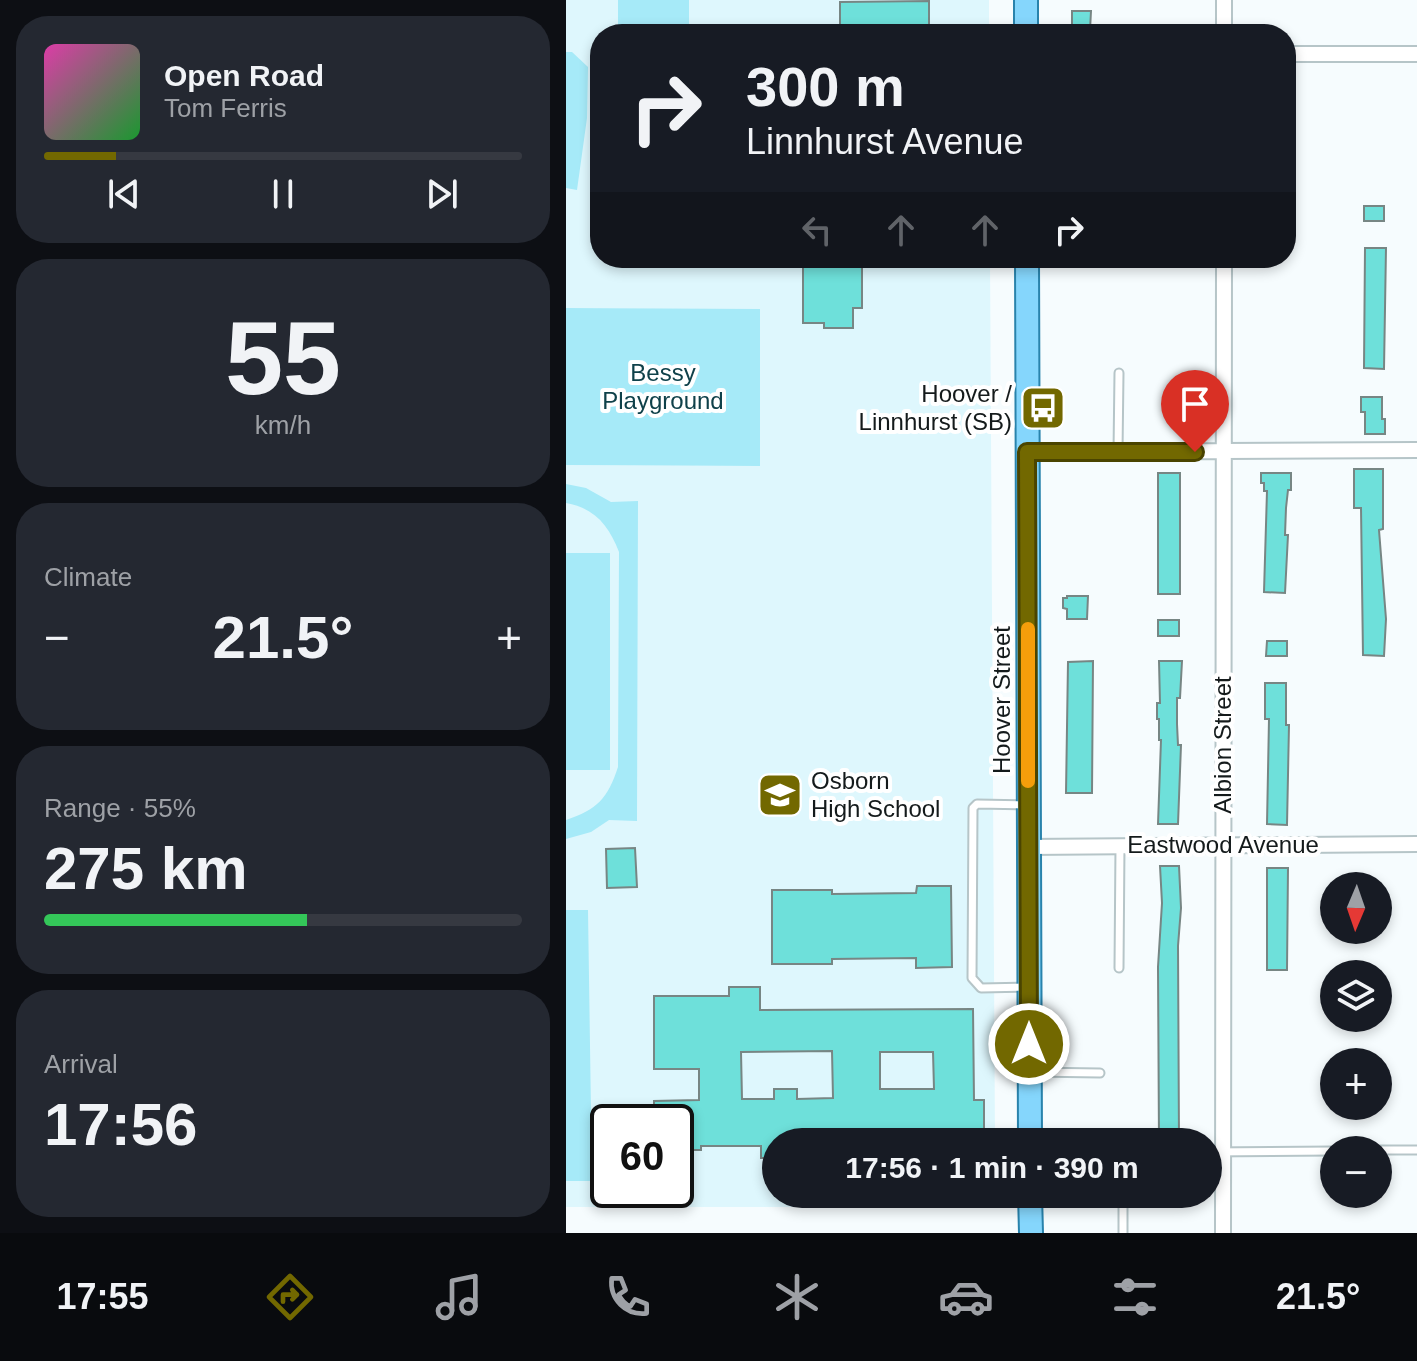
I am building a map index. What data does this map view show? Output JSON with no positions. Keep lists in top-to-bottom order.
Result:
{
  "streets": {
    "main road": ["Hoover Street"],
    "street": ["Albion Street", "Eastwood Avenue"]
  },
  "crossings": [
    ["Hoover Street", "Eastwood Avenue"],
    ["Albion Street", "Eastwood Avenue"]
  ],
  "parks": ["Bessy Playground"],
  "places": {
    "bus stop": ["Hoover / Linnhurst (SB)"],
    "school or university": ["Osborn High School"]
  },
  "north": "bottom",
  "page": {
    "turn": ["300 m", "Linnhurst Avenue"],
    "song": ["Open Road", "Tom Ferris"],
    "tile": [
      ["55", "km/h"],
      "Climate",
      ["Range · 55%", "275 km"],
      ["Arrival", "17:56"]
    ],
    "heat": ["−", "21.5°", "+"],
    "map_buttons": ["+", "−"],
    "limit": "60",
    "trip": "17:56 · 1 min · 390 m",
    "tabs": ["17:55", "21.5°"]
  }
}
